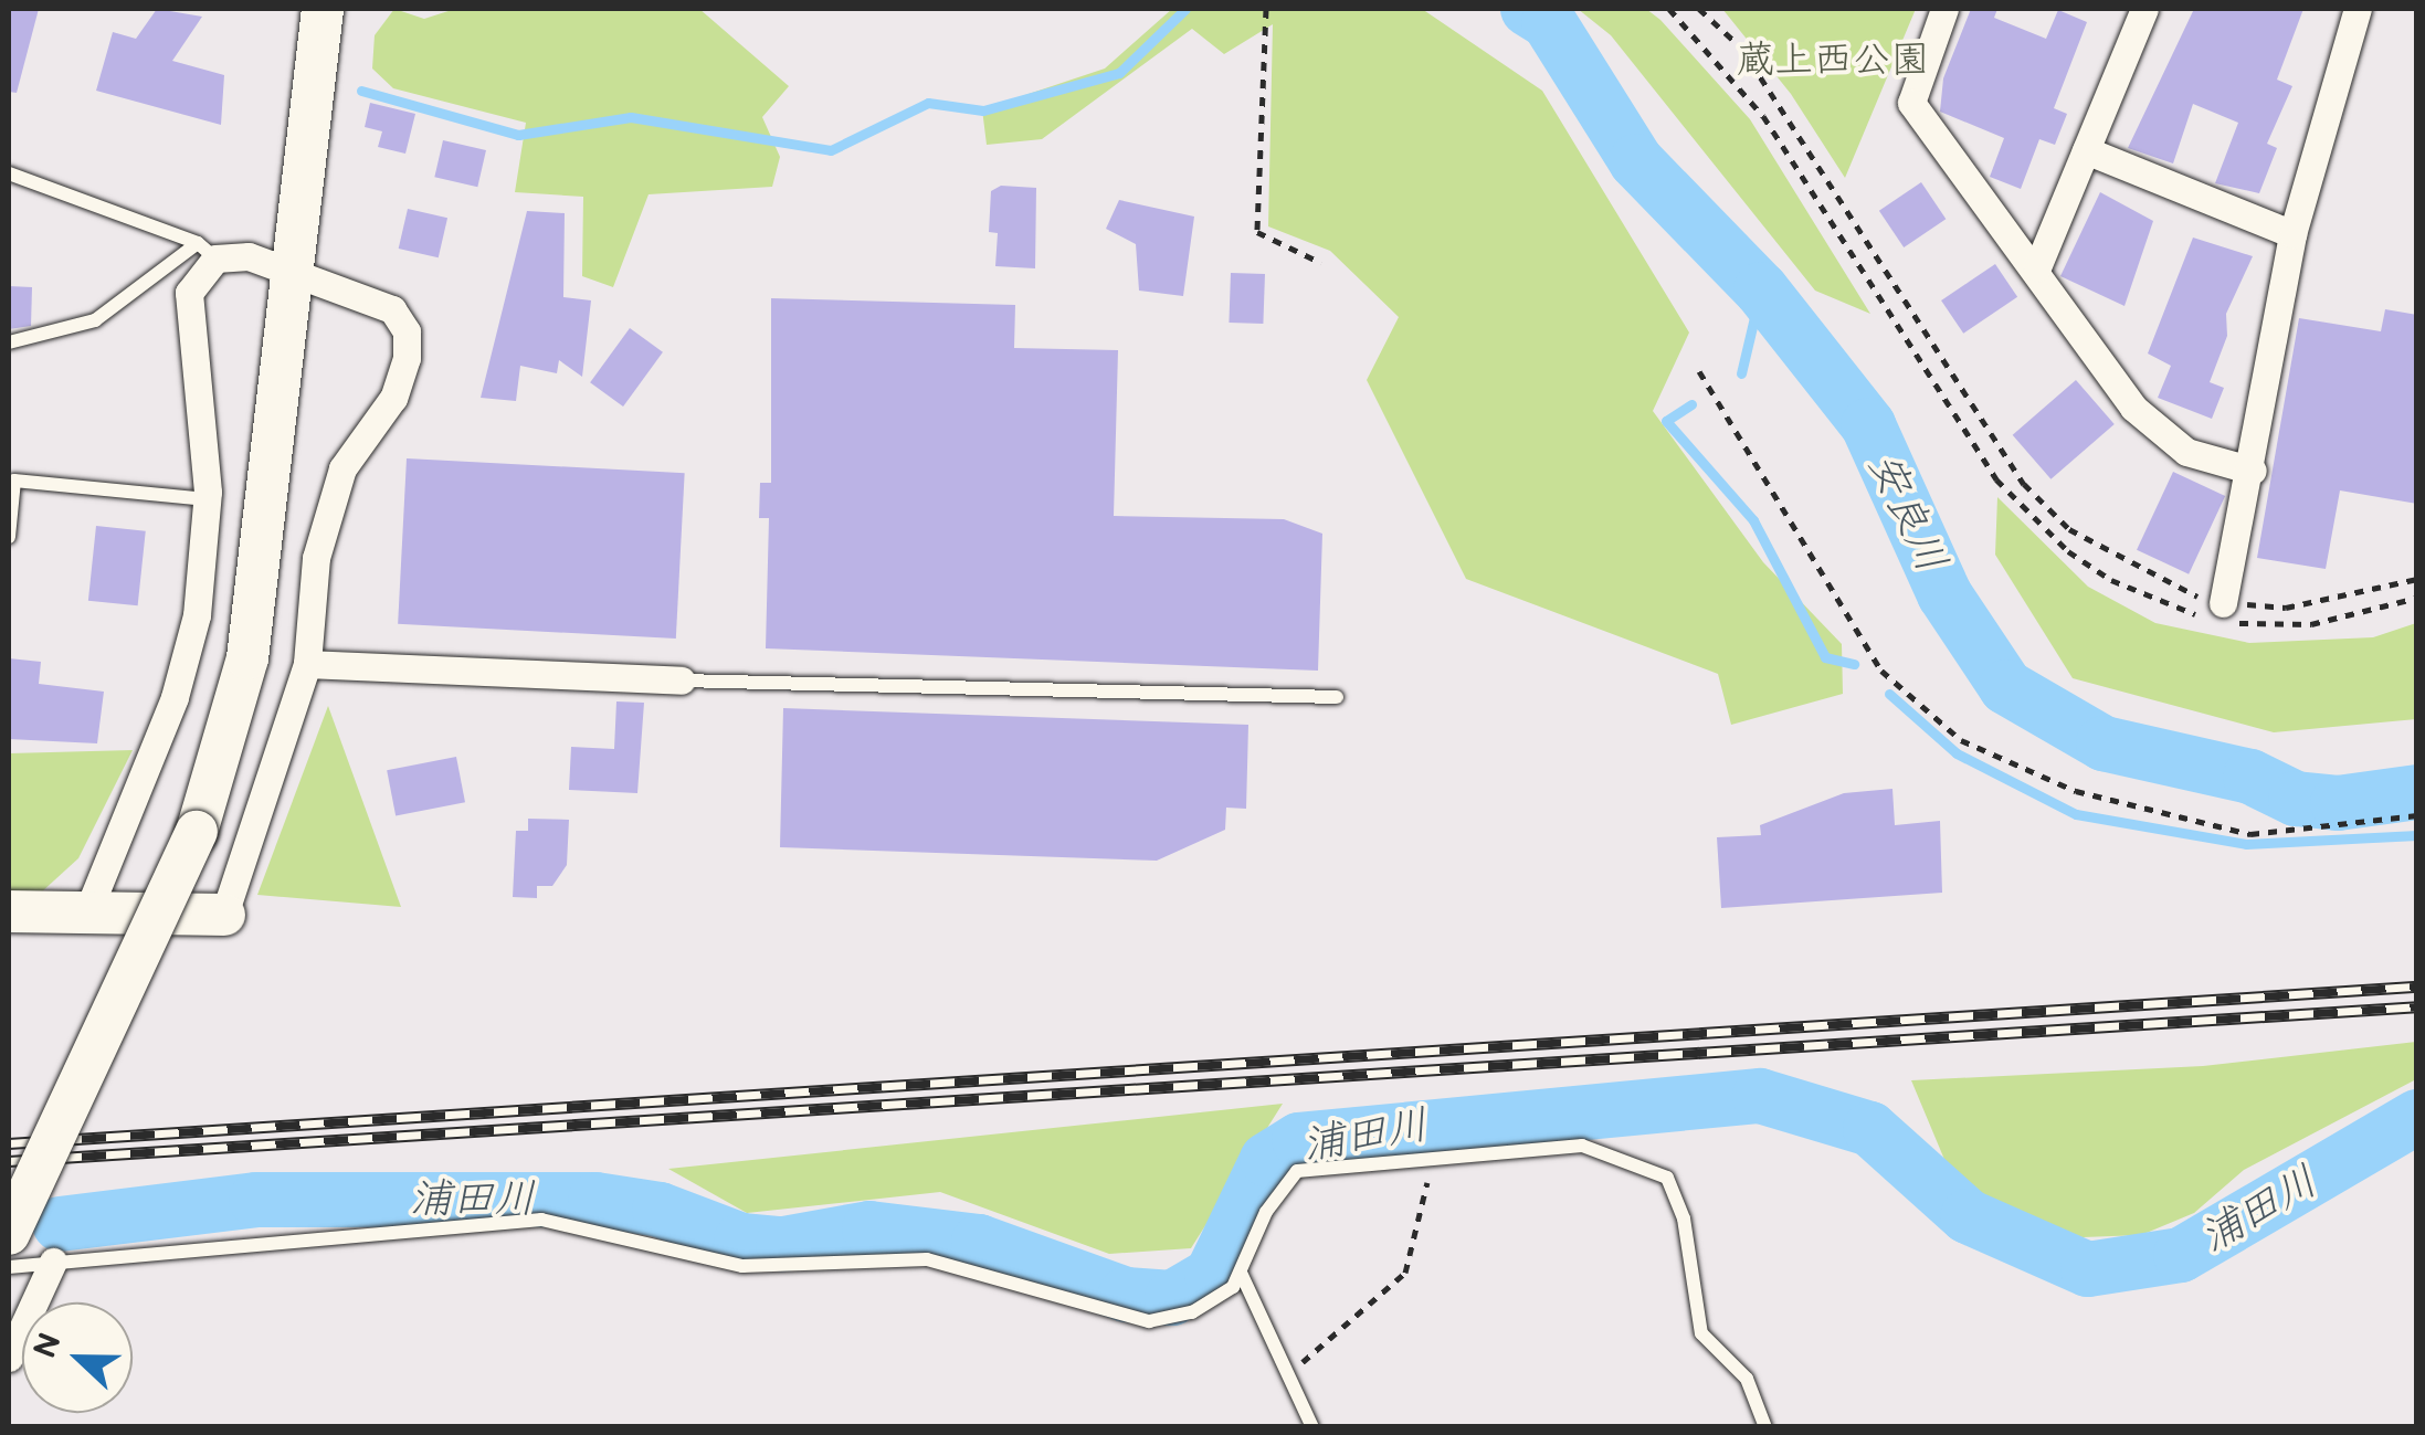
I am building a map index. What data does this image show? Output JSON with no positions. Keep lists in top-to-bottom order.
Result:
{
  "water": ["安良川", "浦田川"],
  "parks": ["蔵上西公園"],
  "north": "left"
}
